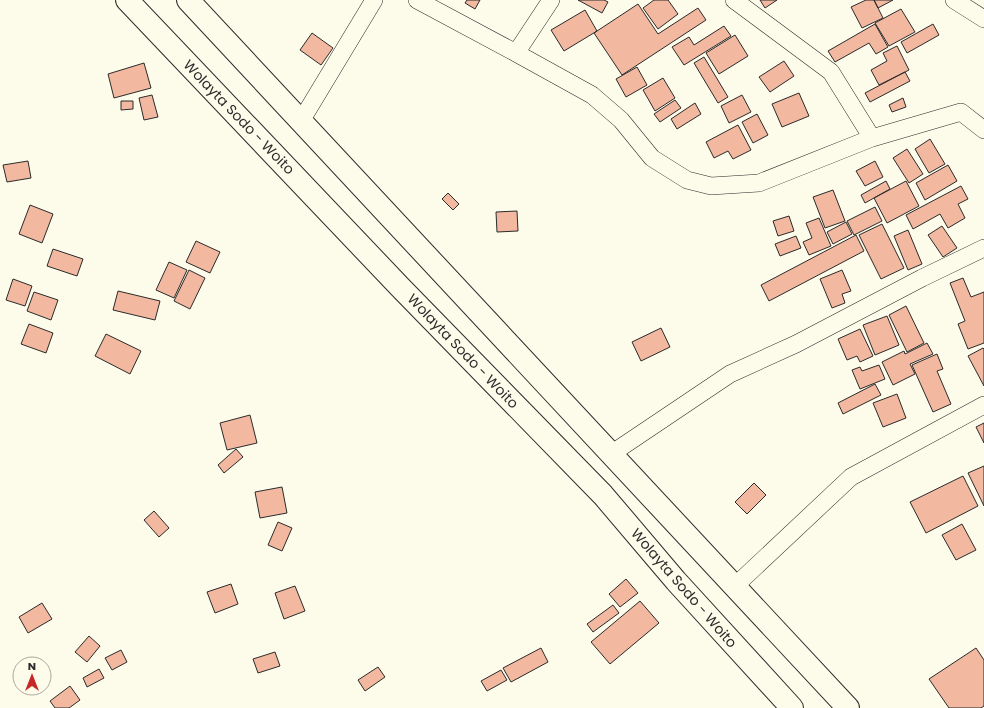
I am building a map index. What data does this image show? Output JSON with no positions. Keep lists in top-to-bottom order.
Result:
{
  "streets": {
    "highway": ["Wolayta Sodo - Woito"]
  },
  "north": "top"
}
